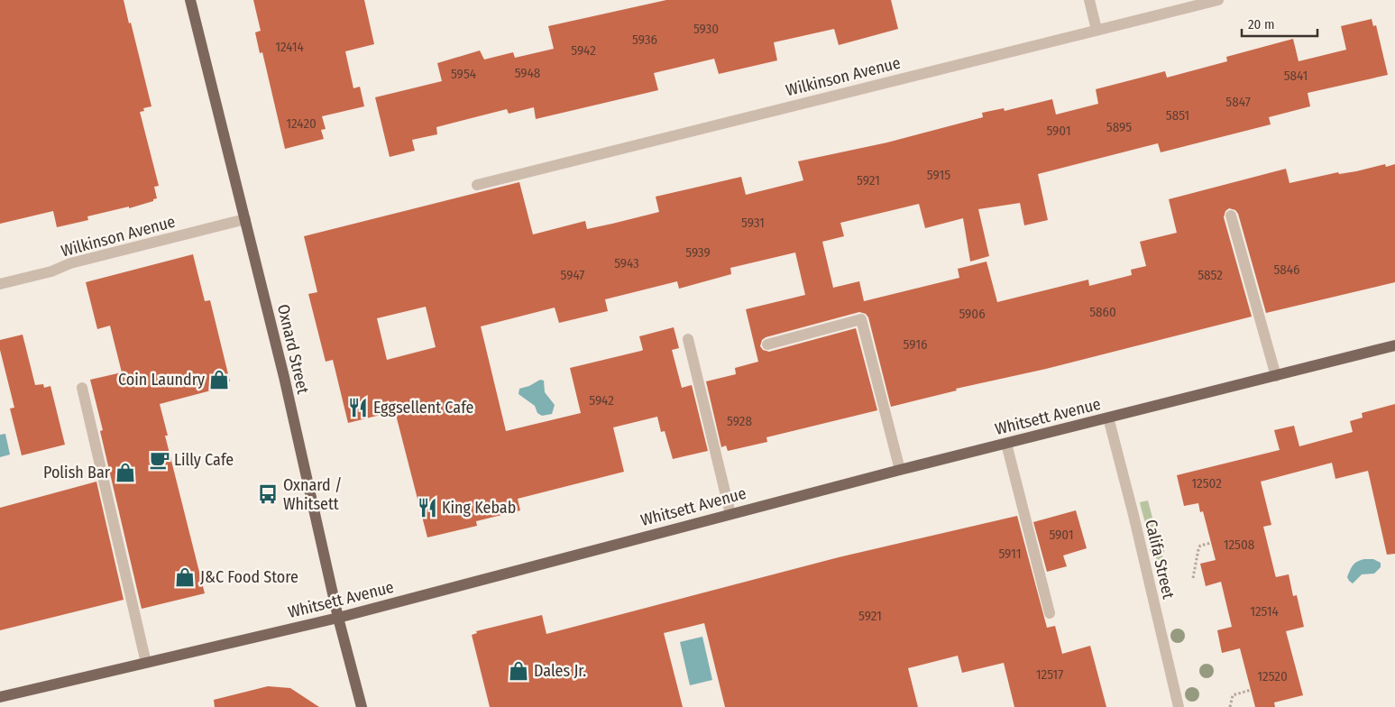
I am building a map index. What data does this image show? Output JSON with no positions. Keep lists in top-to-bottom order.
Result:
{
  "streets": {
    "main road": ["Oxnard Street", "Whitsett Avenue"],
    "street": ["Wilkinson Avenue", "Califa Street"]
  },
  "crossings": [
    ["Wilkinson Avenue", "Oxnard Street"],
    ["Oxnard Street", "Whitsett Avenue"],
    ["Whitsett Avenue", "Califa Street"]
  ],
  "places": {
    "shop": [
      "Coin Laundry",
      "Polish Bar",
      "J&C Food Store",
      "Dales Jr."
    ],
    "restaurant": ["Eggsellent Cafe", "King Kebab"],
    "cafe": ["Lilly Cafe"],
    "bus stop": ["Oxnard / Whitsett"]
  },
  "house_numbers": [
    "5930",
    "5936",
    "12414",
    "5942",
    "5948",
    "5954",
    "5841",
    "5847",
    "5851",
    "12420",
    "5895",
    "5901",
    "5915",
    "5921",
    "5931",
    "5939",
    "5943",
    "5846",
    "5947",
    "5852",
    "5860",
    "5906",
    "5916",
    "5942",
    "5928",
    "12502",
    "5901",
    "12508",
    "5911",
    "12514",
    "5921",
    "12517",
    "12520"
  ],
  "scale_bar": "20 m"
}
